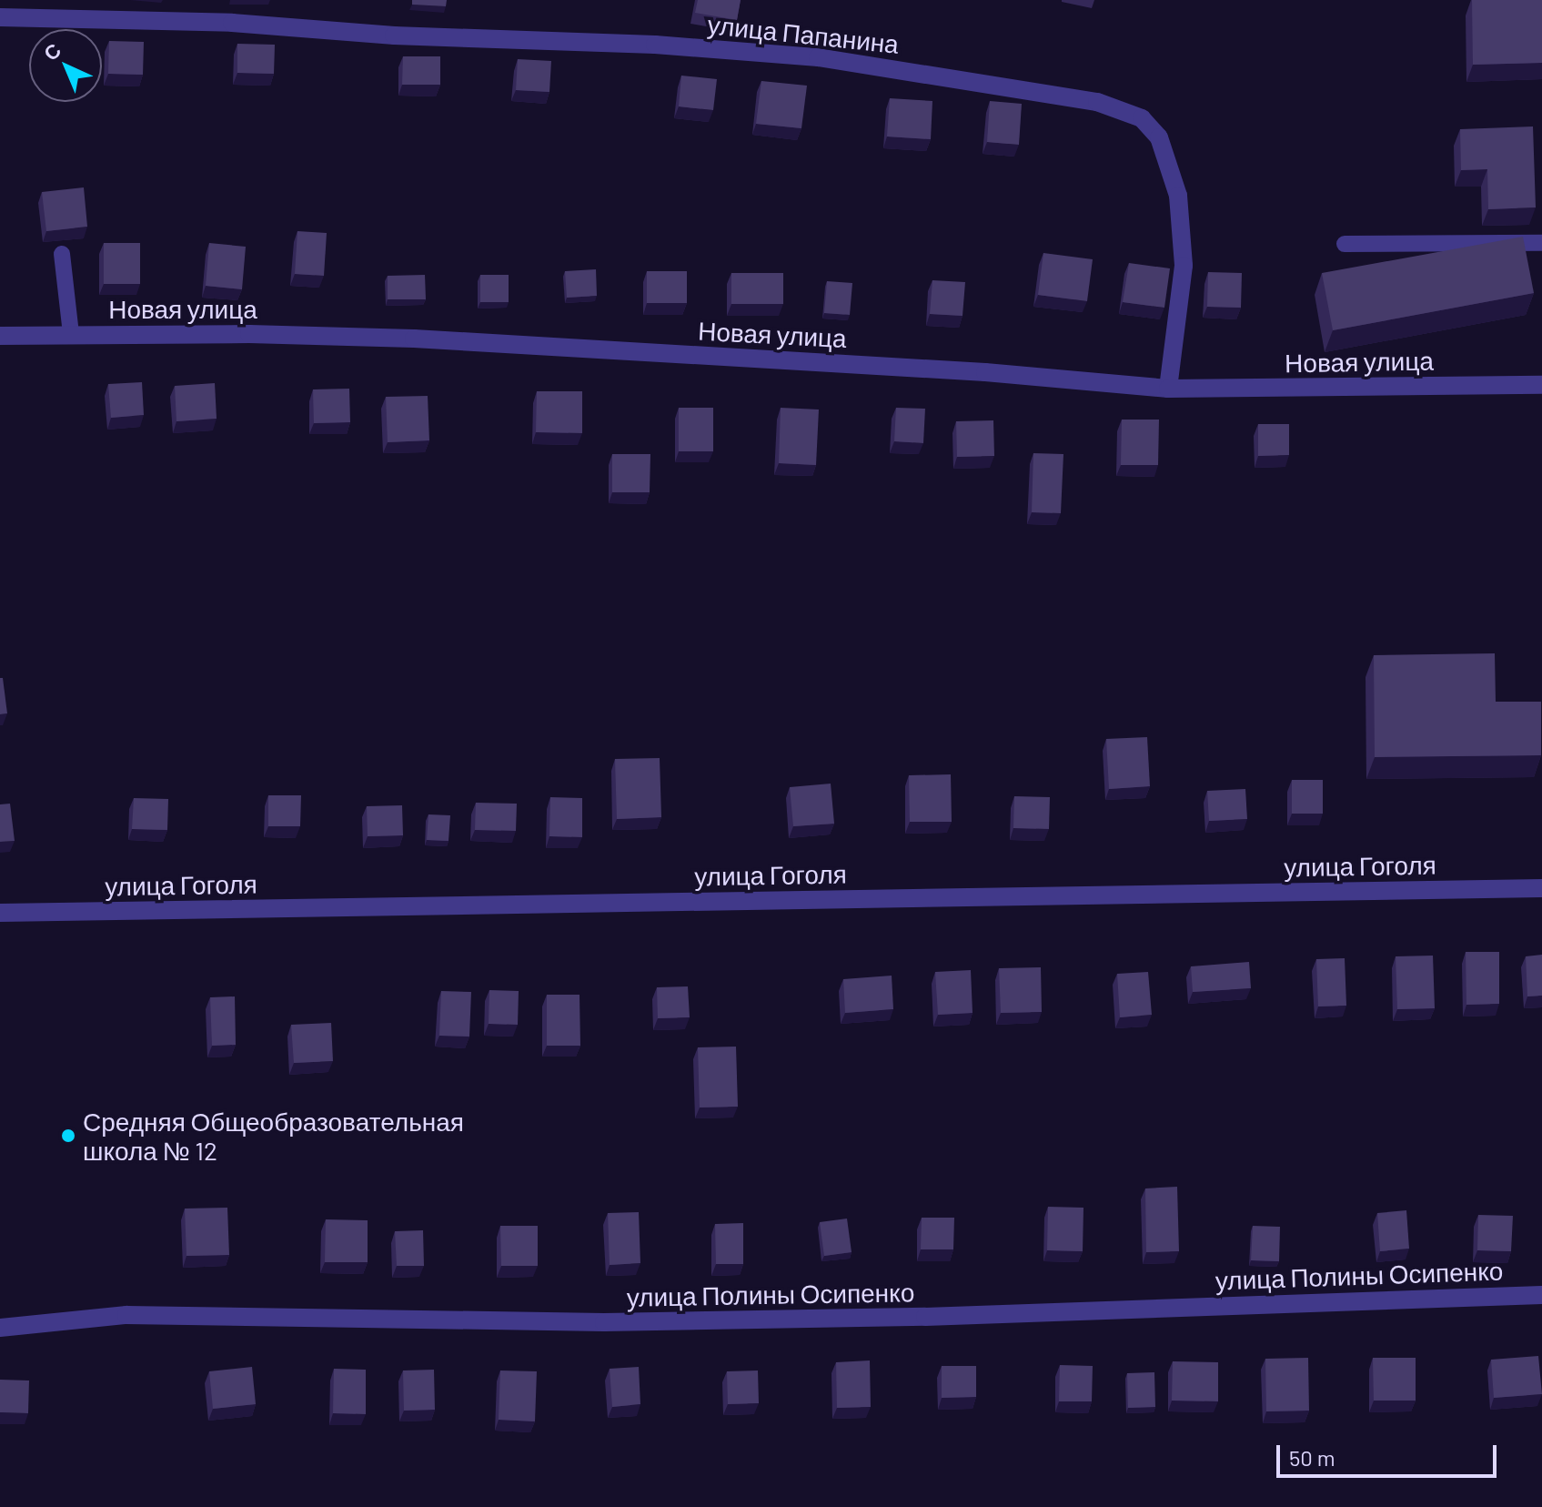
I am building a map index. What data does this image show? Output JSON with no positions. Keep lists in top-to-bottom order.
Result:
{
  "streets": {
    "street": [
      "улица Папанина",
      "Новая улица",
      "улица Гоголя",
      "улица Полины Осипенко"
    ]
  },
  "crossings": [
    ["улица Папанина", "Новая улица"]
  ],
  "places": ["Средняя Общеобразовательная школа № 12"],
  "scale_bar": "50 m",
  "north": "top left"
}
